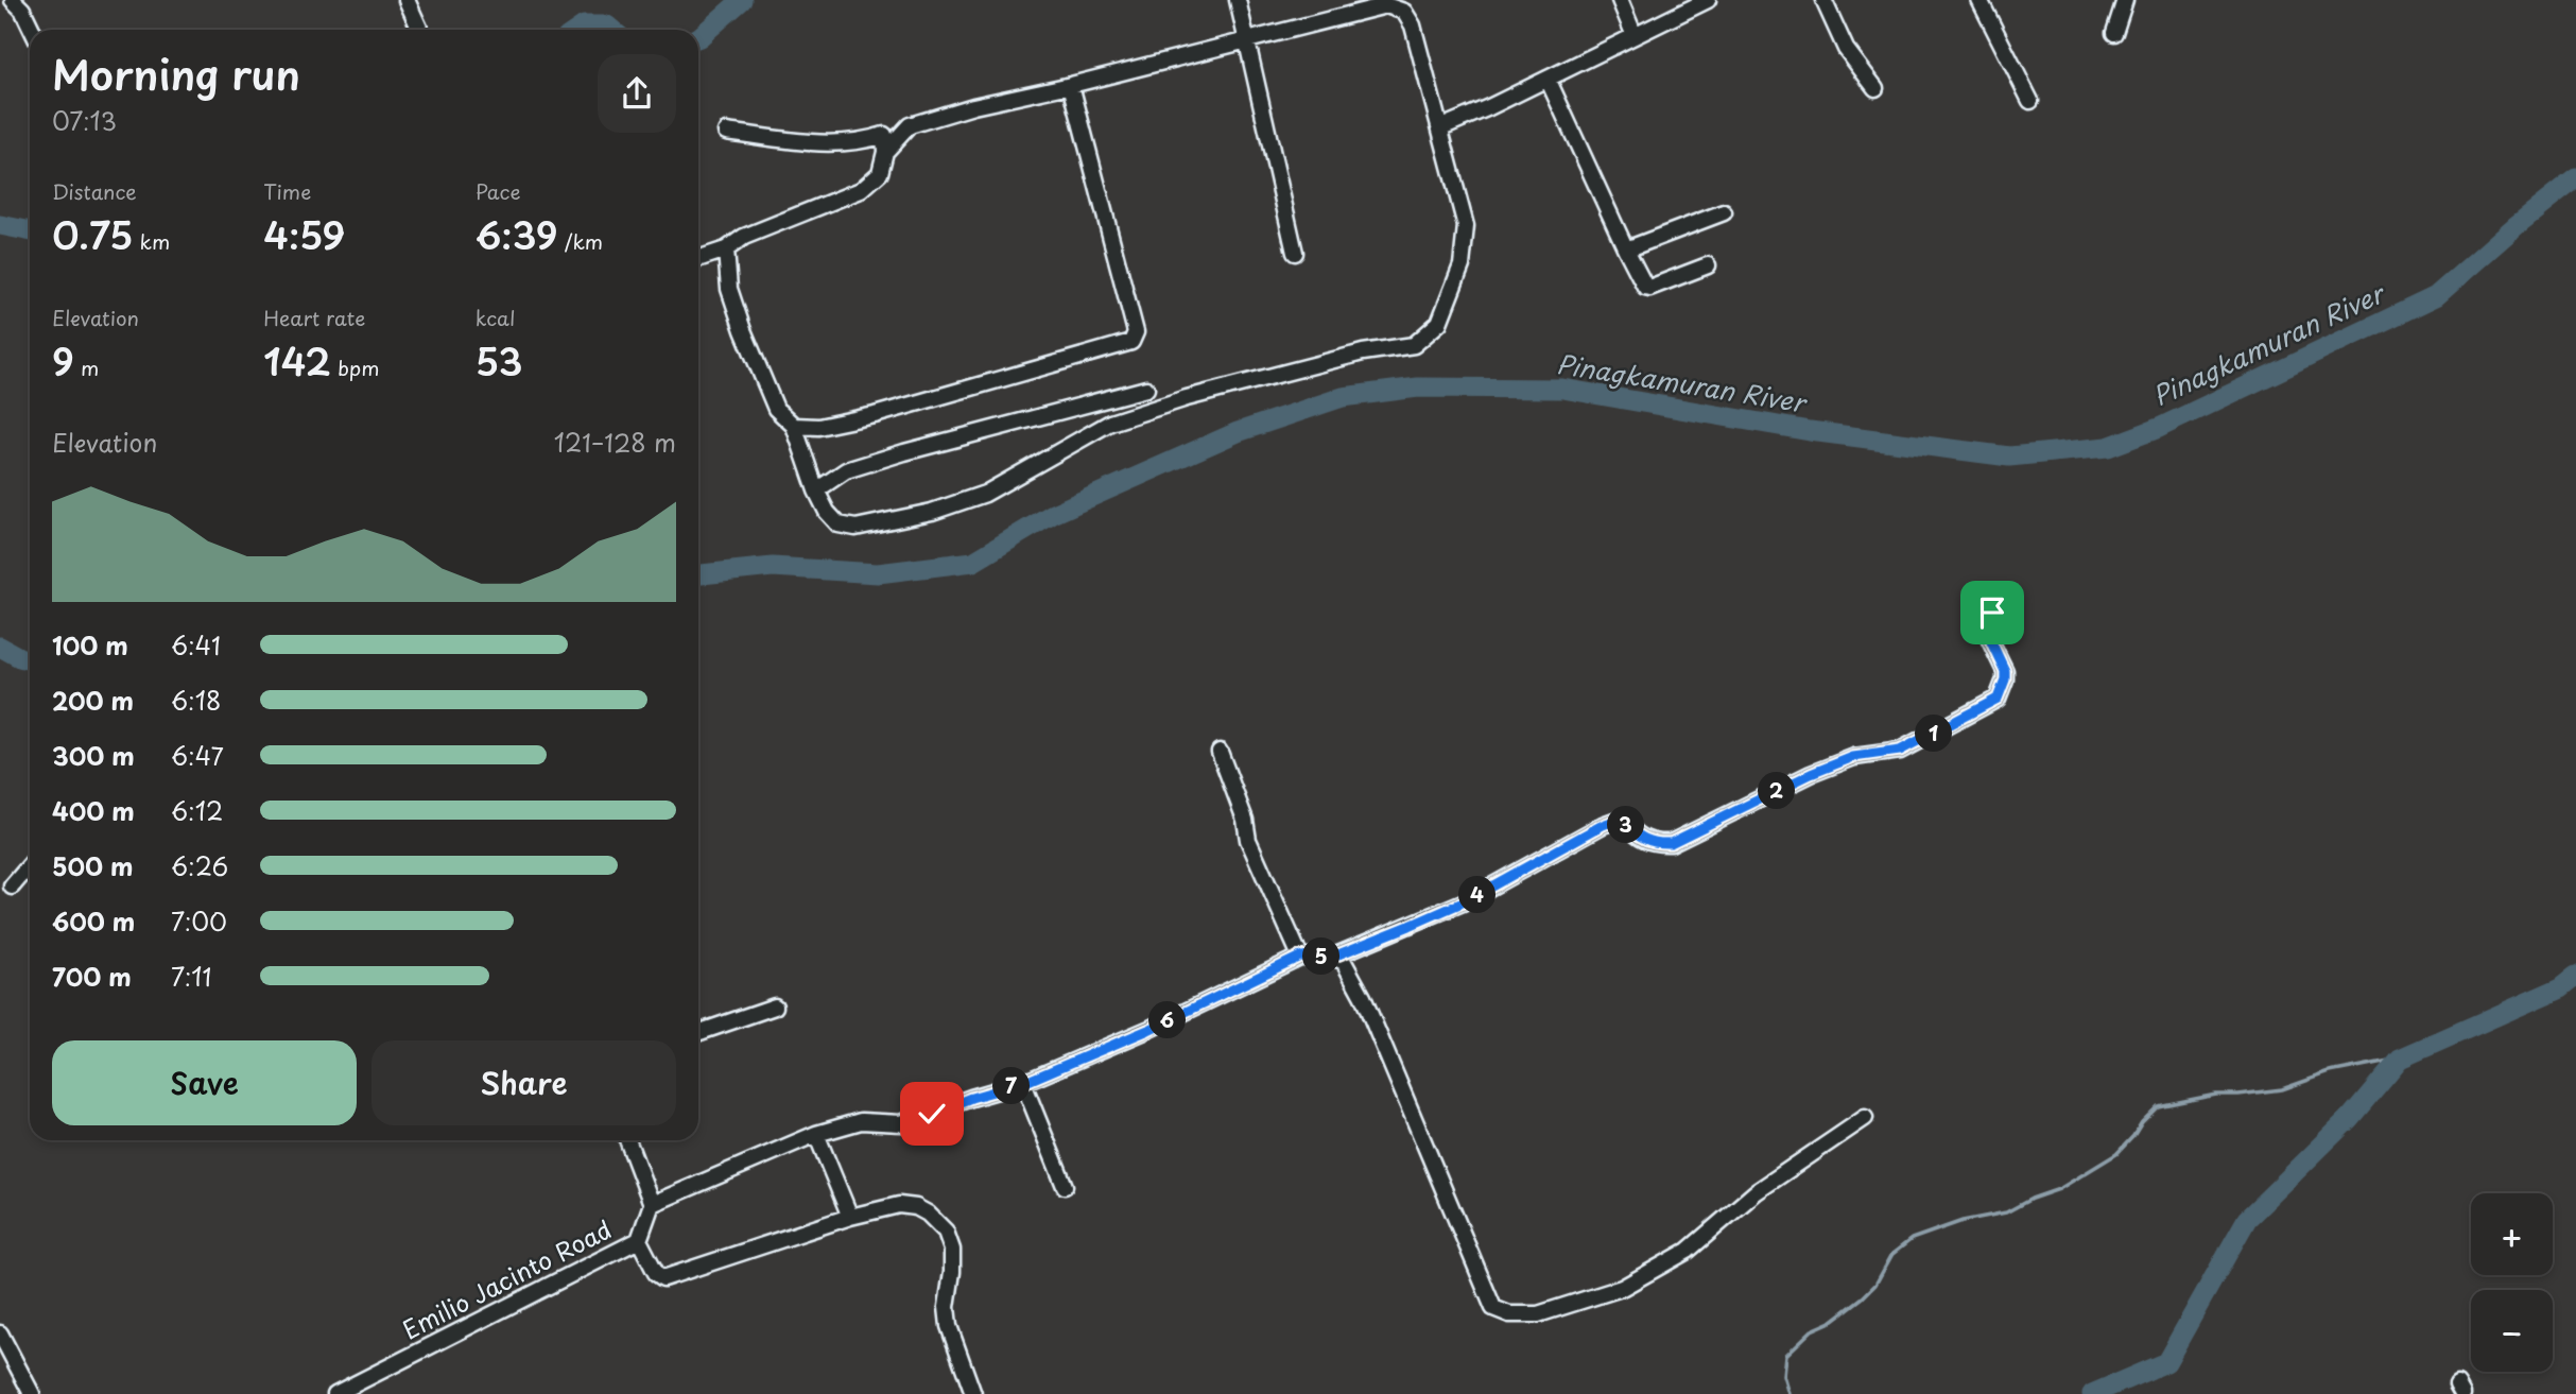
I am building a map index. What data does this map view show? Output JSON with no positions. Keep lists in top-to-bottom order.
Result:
{
  "streets": {
    "street": ["Emilio Jacinto Road"]
  },
  "water": ["Pinagkamuran River"],
  "page": {
    "heading": ["Morning run", "07:13"],
    "stats": [
      ["Distance", "0.75 km"],
      ["Time", "4:59"],
      ["Pace", "6:39 /km"],
      ["Elevation", "9 m"],
      ["Heart rate", "142 bpm"],
      ["kcal", "53"]
    ],
    "chart": ["Elevation", "121–128 m"],
    "list": [
      {
        "name": "100 m",
        "note": "6:41"
      },
      {
        "name": "200 m",
        "note": "6:18"
      },
      {
        "name": "300 m",
        "note": "6:47"
      },
      {
        "name": "400 m",
        "note": "6:12"
      },
      {
        "name": "500 m",
        "note": "6:26"
      },
      {
        "name": "600 m",
        "note": "7:00"
      },
      {
        "name": "700 m",
        "note": "7:11"
      }
    ],
    "pins": [
      "1",
      "2",
      "3",
      "4",
      "5",
      "6",
      "7"
    ],
    "buttons": ["Save", "Share"],
    "map_buttons": ["+", "−"]
  }
}
